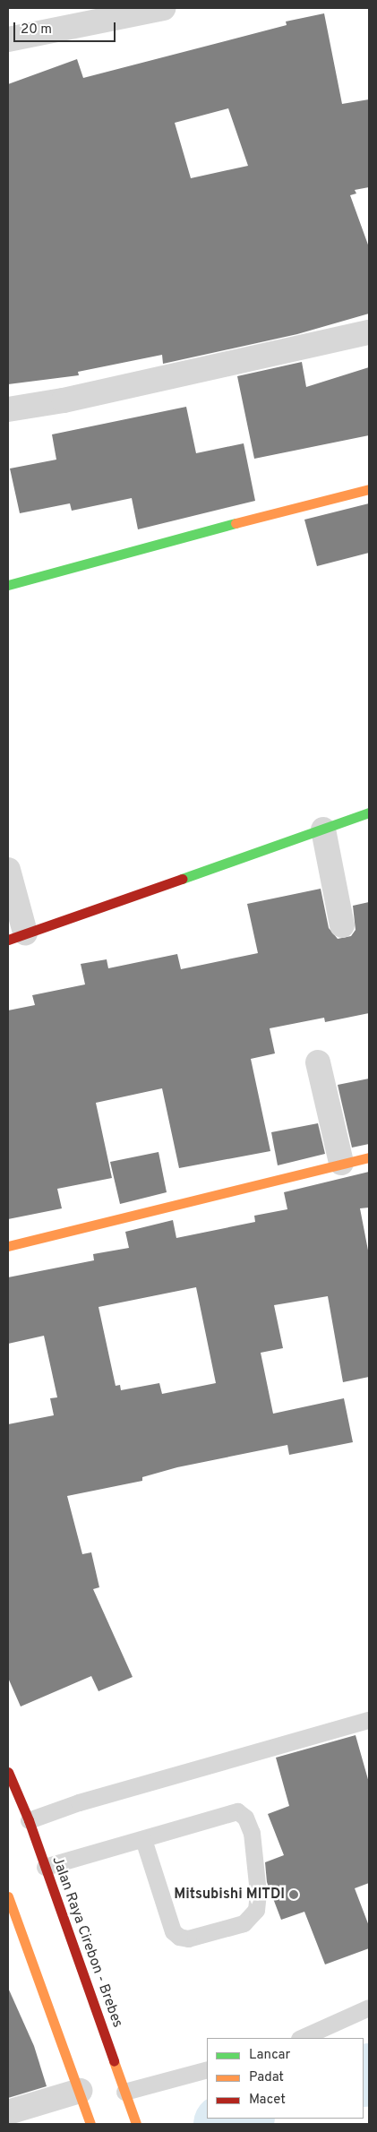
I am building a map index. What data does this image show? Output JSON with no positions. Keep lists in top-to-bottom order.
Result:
{
  "streets": {
    "main road": ["Jalan Raya Cirebon - Brebes"]
  },
  "places": ["Mitsubishi MITDI"],
  "legend": ["Lancar", "Padat", "Macet"],
  "scale_bar": "20 m"
}
